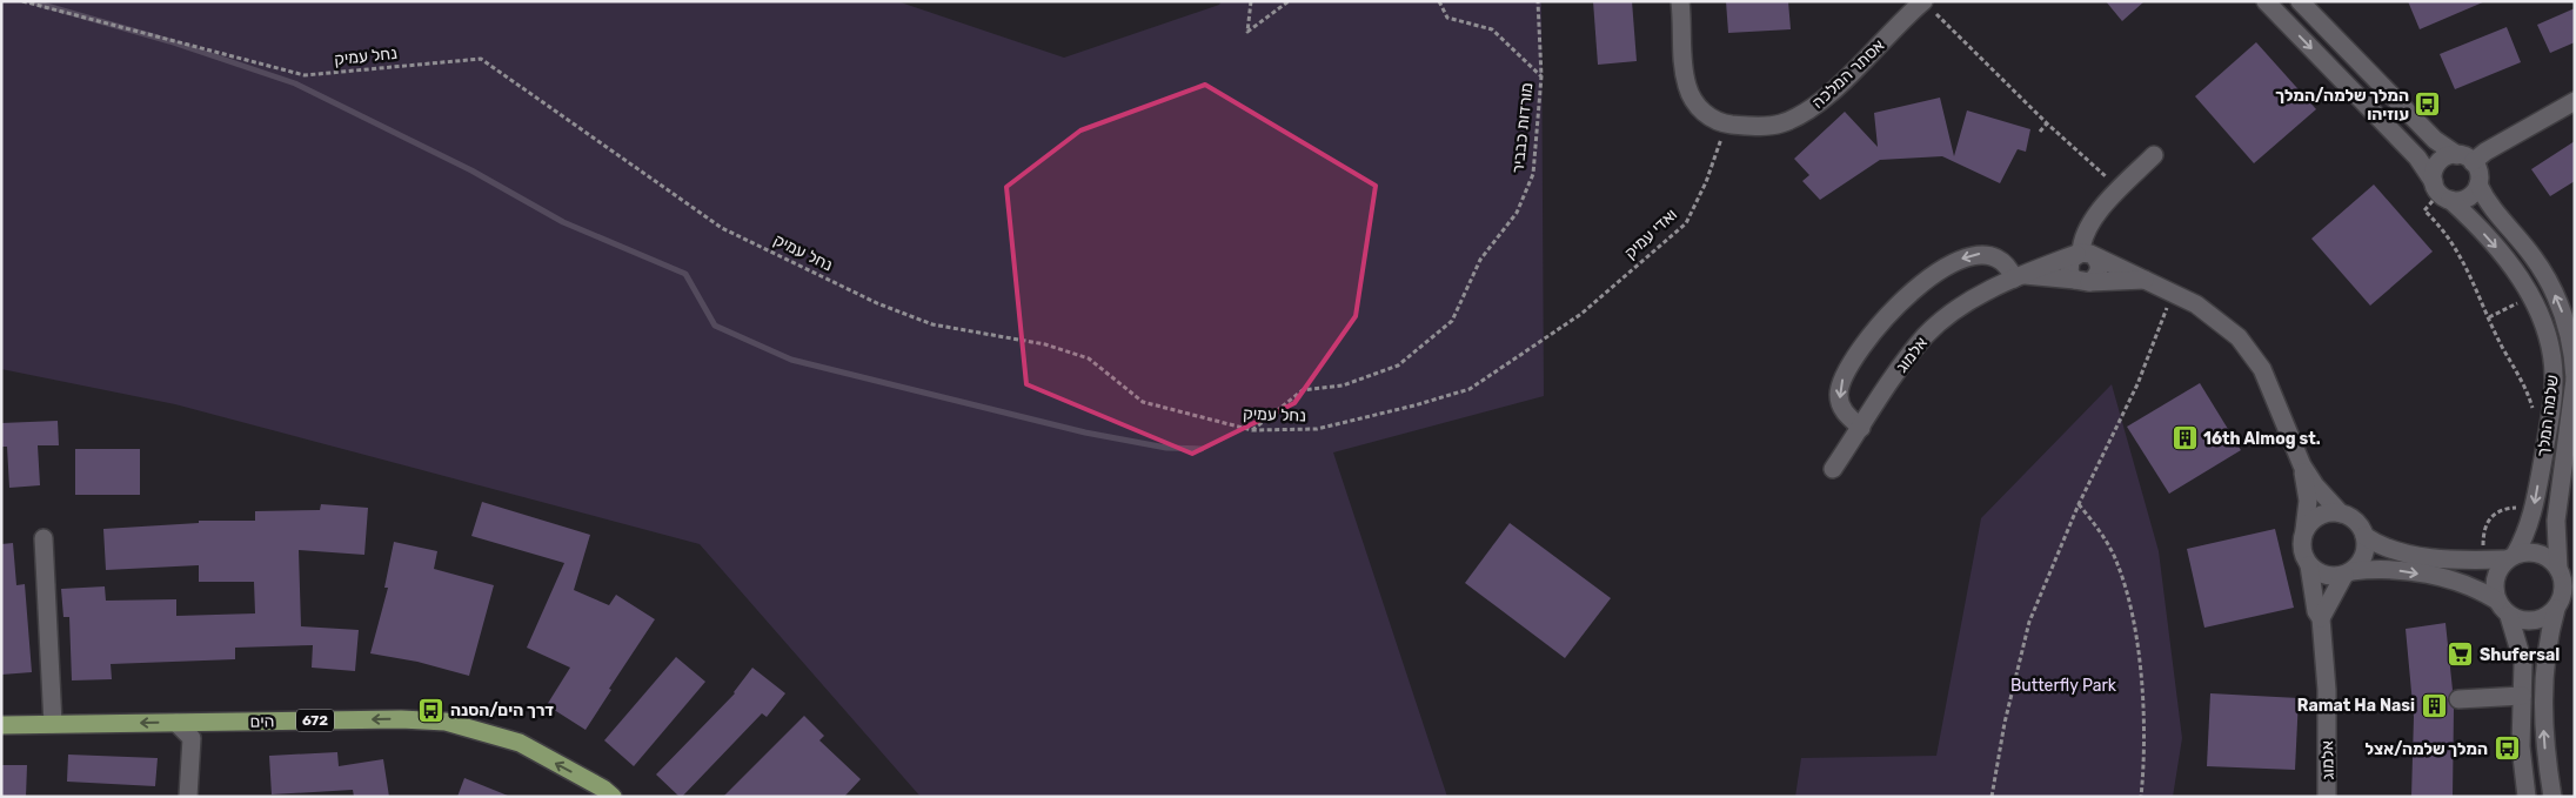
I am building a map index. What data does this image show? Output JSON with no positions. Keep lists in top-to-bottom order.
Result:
{
  "streets": {
    "main road": ["672", "הים"],
    "street": ["אסתר המלכה", "אלמוג", "שלמה המלך"],
    "path": ["נחל עמיק", "מורדות כבביר", "ואדי עמיק"]
  },
  "crossings": [
    ["נחל עמיק", "מורדות כבביר"],
    ["נחל עמיק", "ואדי עמיק"],
    ["אסתר המלכה", "ואדי עמיק"]
  ],
  "one_way": ["הים"],
  "parks": ["Butterfly Park"],
  "places": {
    "bus stop": ["המלך שלמה/המלך עוזיהו", "דרך הים/הסנה", "המלך שלמה/אצל"],
    "building": ["16th Almog st.", "Ramat Ha Nasi"],
    "supermarket": ["Shufersal"]
  }
}
